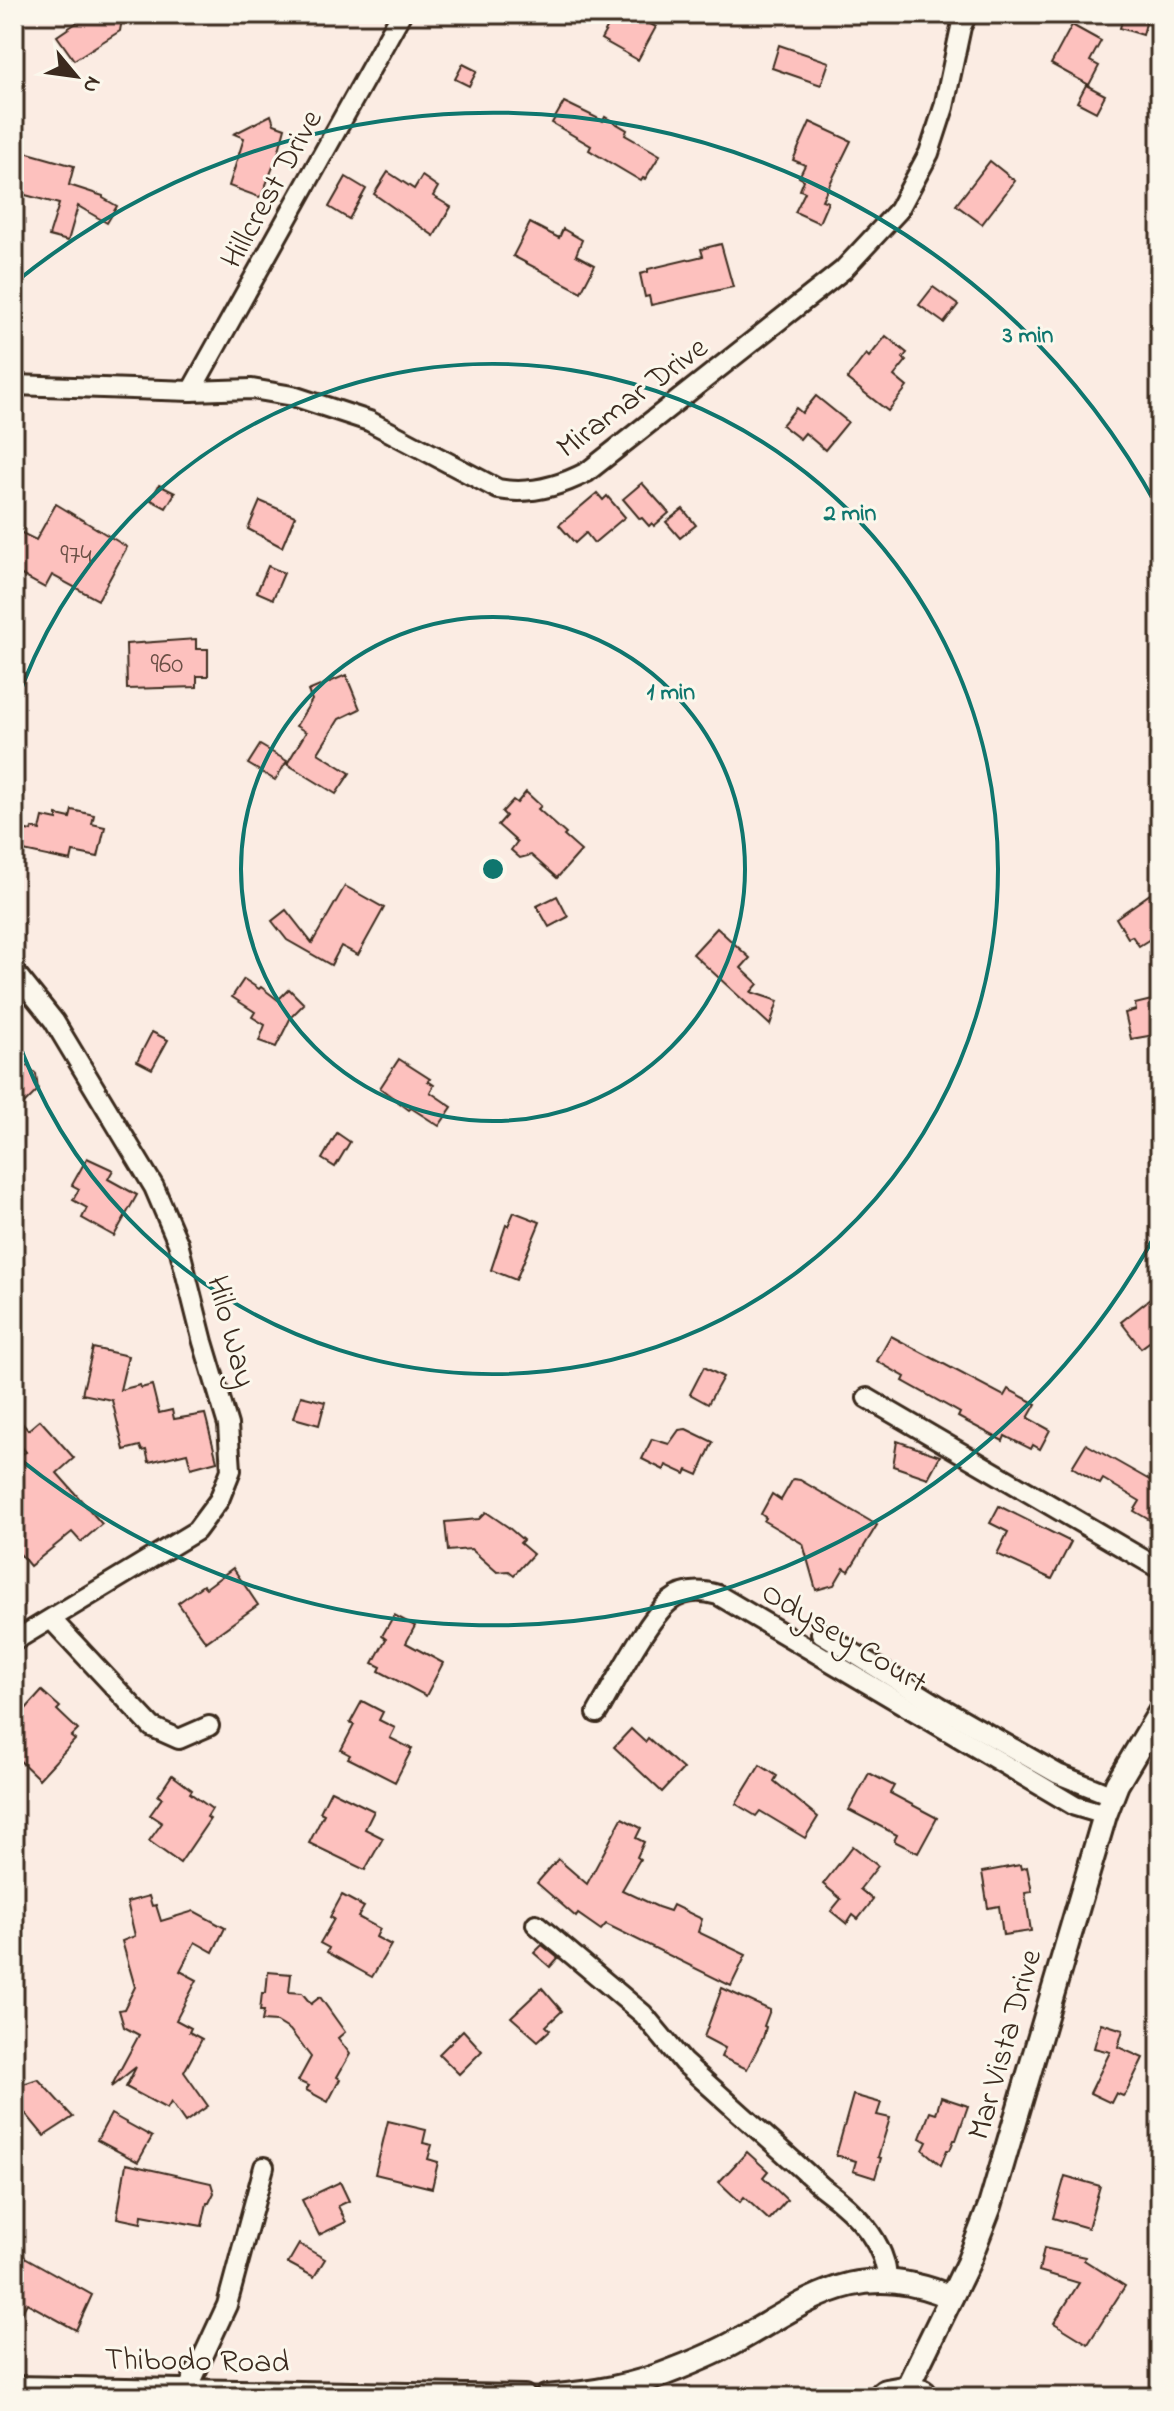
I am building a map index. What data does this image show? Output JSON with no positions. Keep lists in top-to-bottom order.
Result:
{
  "streets": {
    "street": [
      "Hillcrest Drive",
      "Miramar Drive",
      "Hilo Way",
      "Odysey Court",
      "Mar Vista Drive",
      "Thibodo Road"
    ]
  },
  "crossings": [
    ["Hillcrest Drive", "Miramar Drive"],
    ["Odysey Court", "Mar Vista Drive"]
  ],
  "house_numbers": ["974", "960"],
  "north": "bottom right",
  "rings": ["3 min", "2 min", "1 min"]
}
